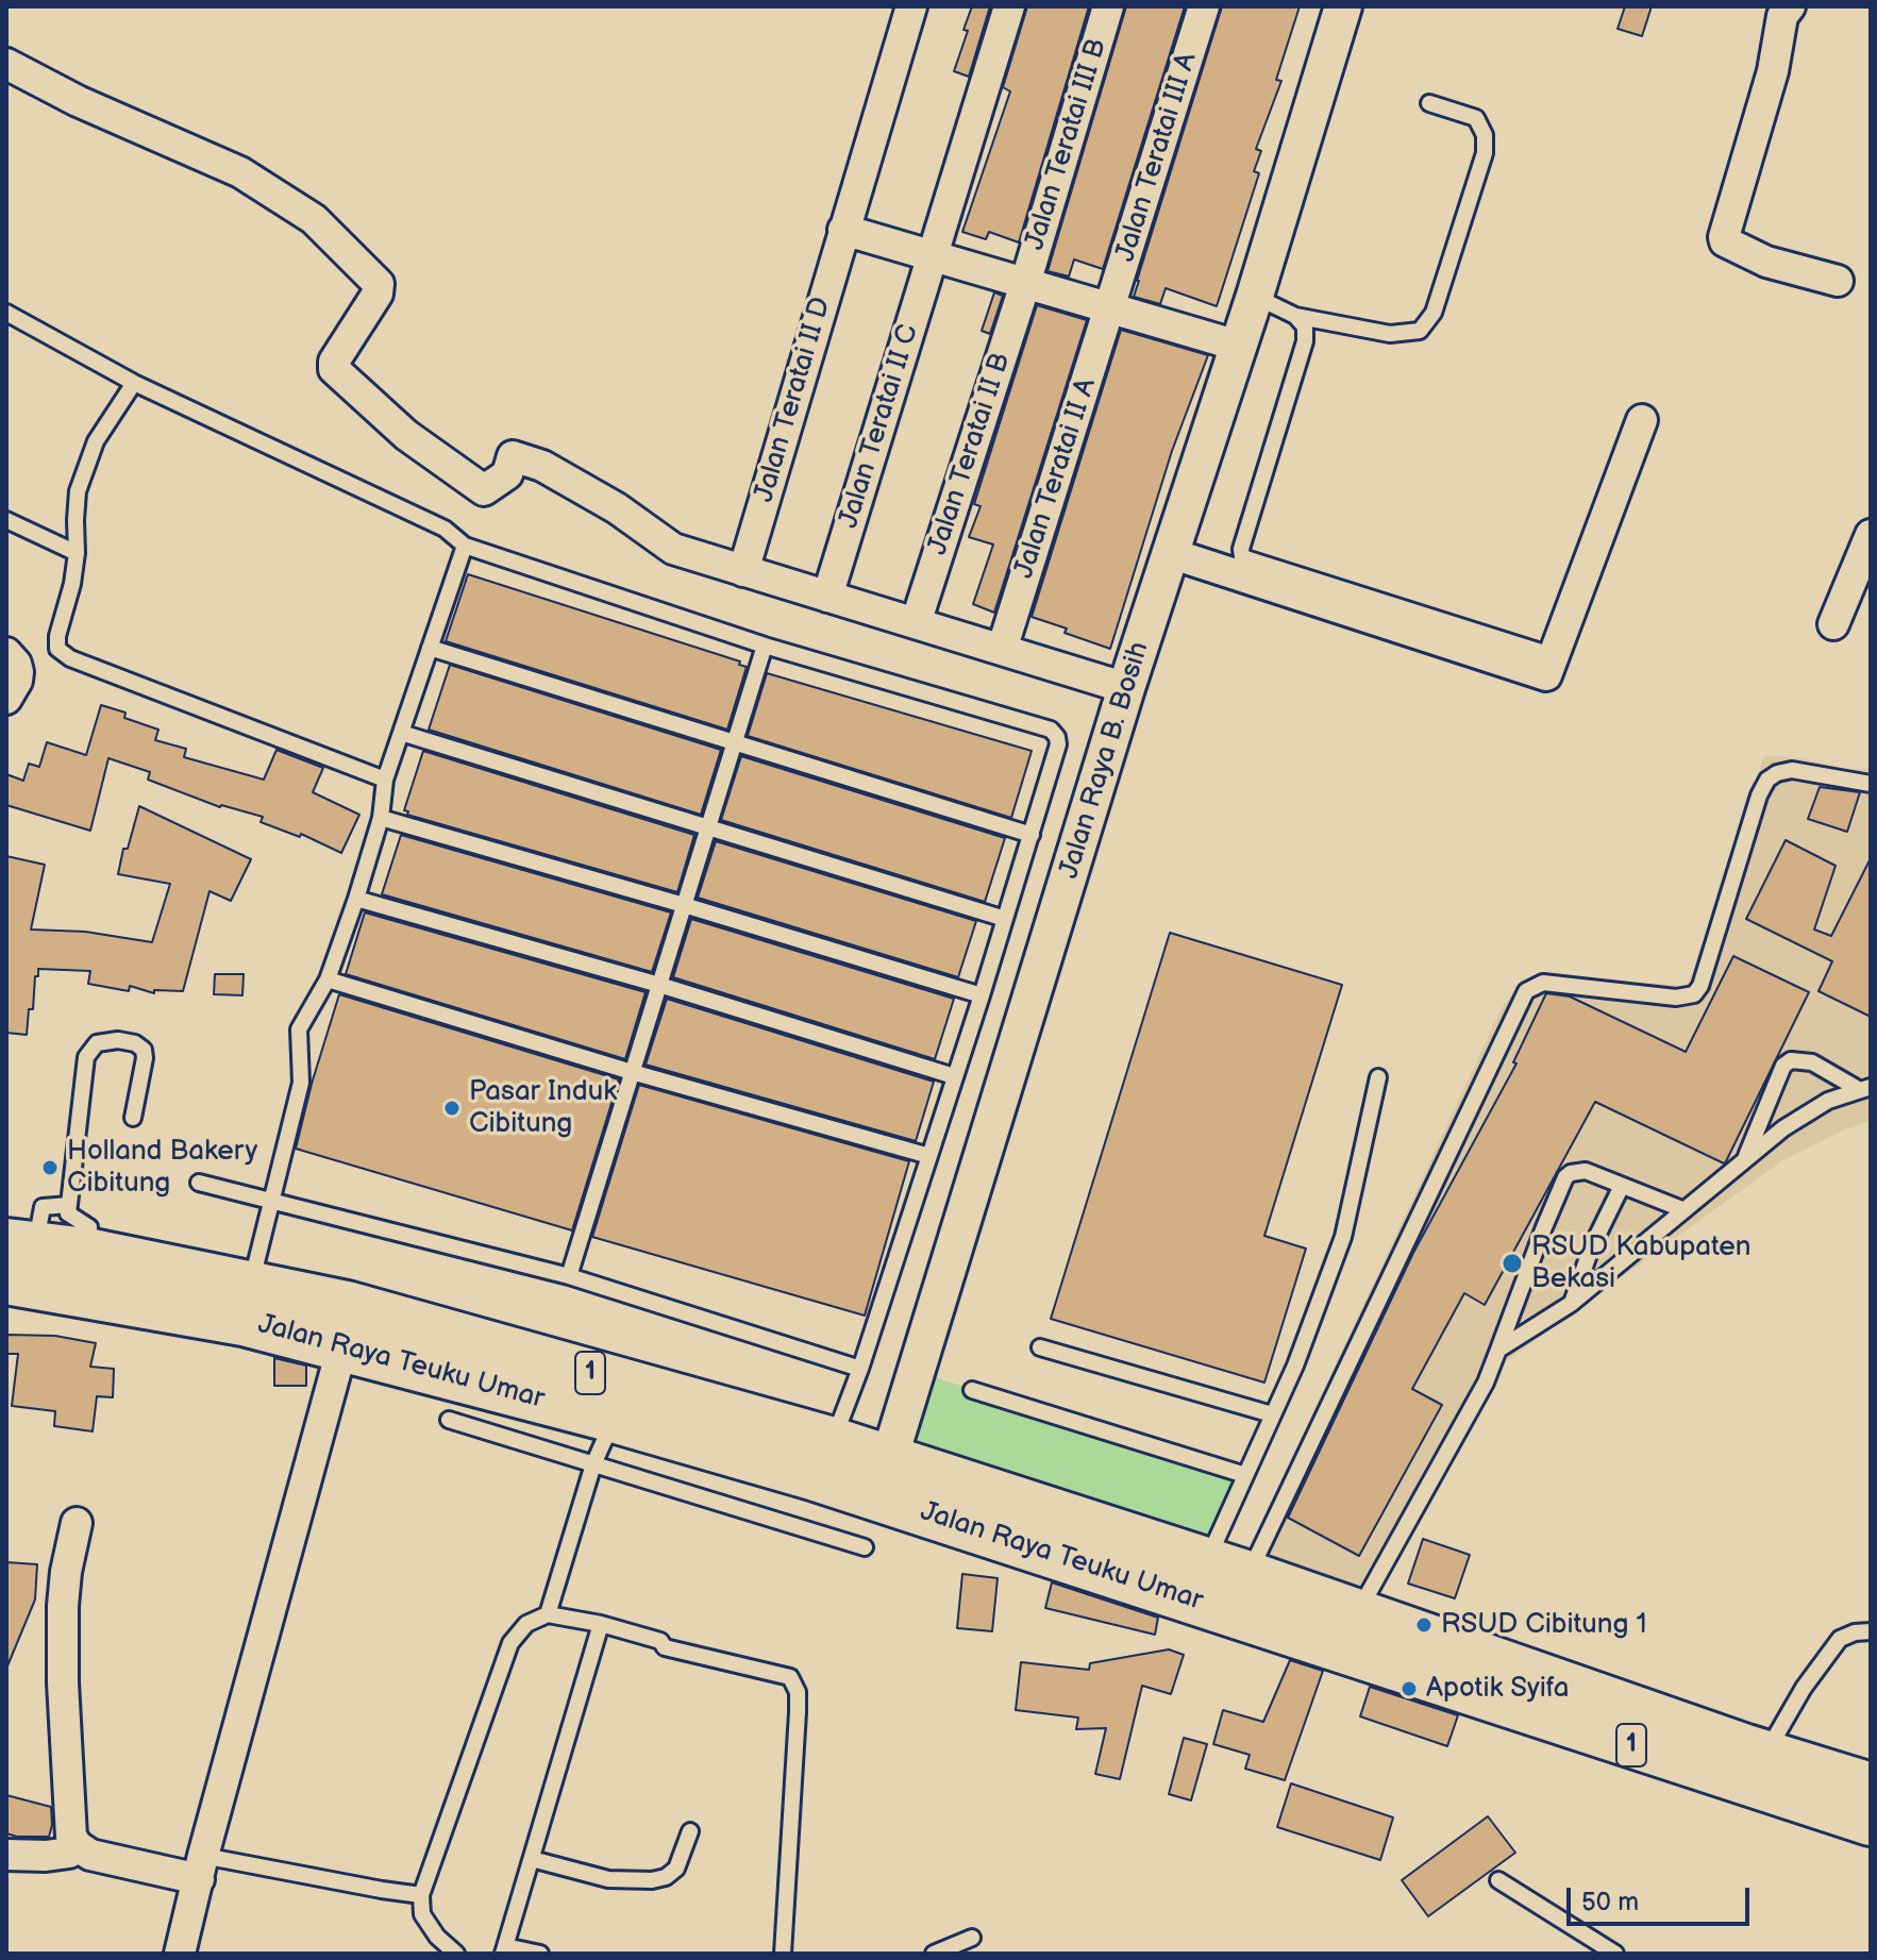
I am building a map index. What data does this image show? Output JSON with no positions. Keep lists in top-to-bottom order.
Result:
{
  "streets": {
    "highway": ["Jalan Raya Teuku Umar", "1"],
    "street": [
      "Jalan Teratai III B",
      "Jalan Teratai III A",
      "Jalan Teratai II D",
      "Jalan Teratai II C",
      "Jalan Teratai II B",
      "Jalan Teratai II A",
      "Jalan Raya B. Bosih"
    ]
  },
  "crossings": [
    ["Jalan Teratai III B", "Jalan Teratai II B"],
    ["Jalan Teratai III A", "Jalan Teratai II A"],
    ["Jalan Raya B. Bosih", "Jalan Raya Teuku Umar"],
    ["Jalan Raya Teuku Umar", "1"]
  ],
  "places": [
    "Pasar Induk Cibitung",
    "Holland Bakery Cibitung",
    "RSUD Kabupaten Bekasi",
    "RSUD Cibitung 1",
    "Apotik Syifa"
  ],
  "scale_bar": "50 m"
}
